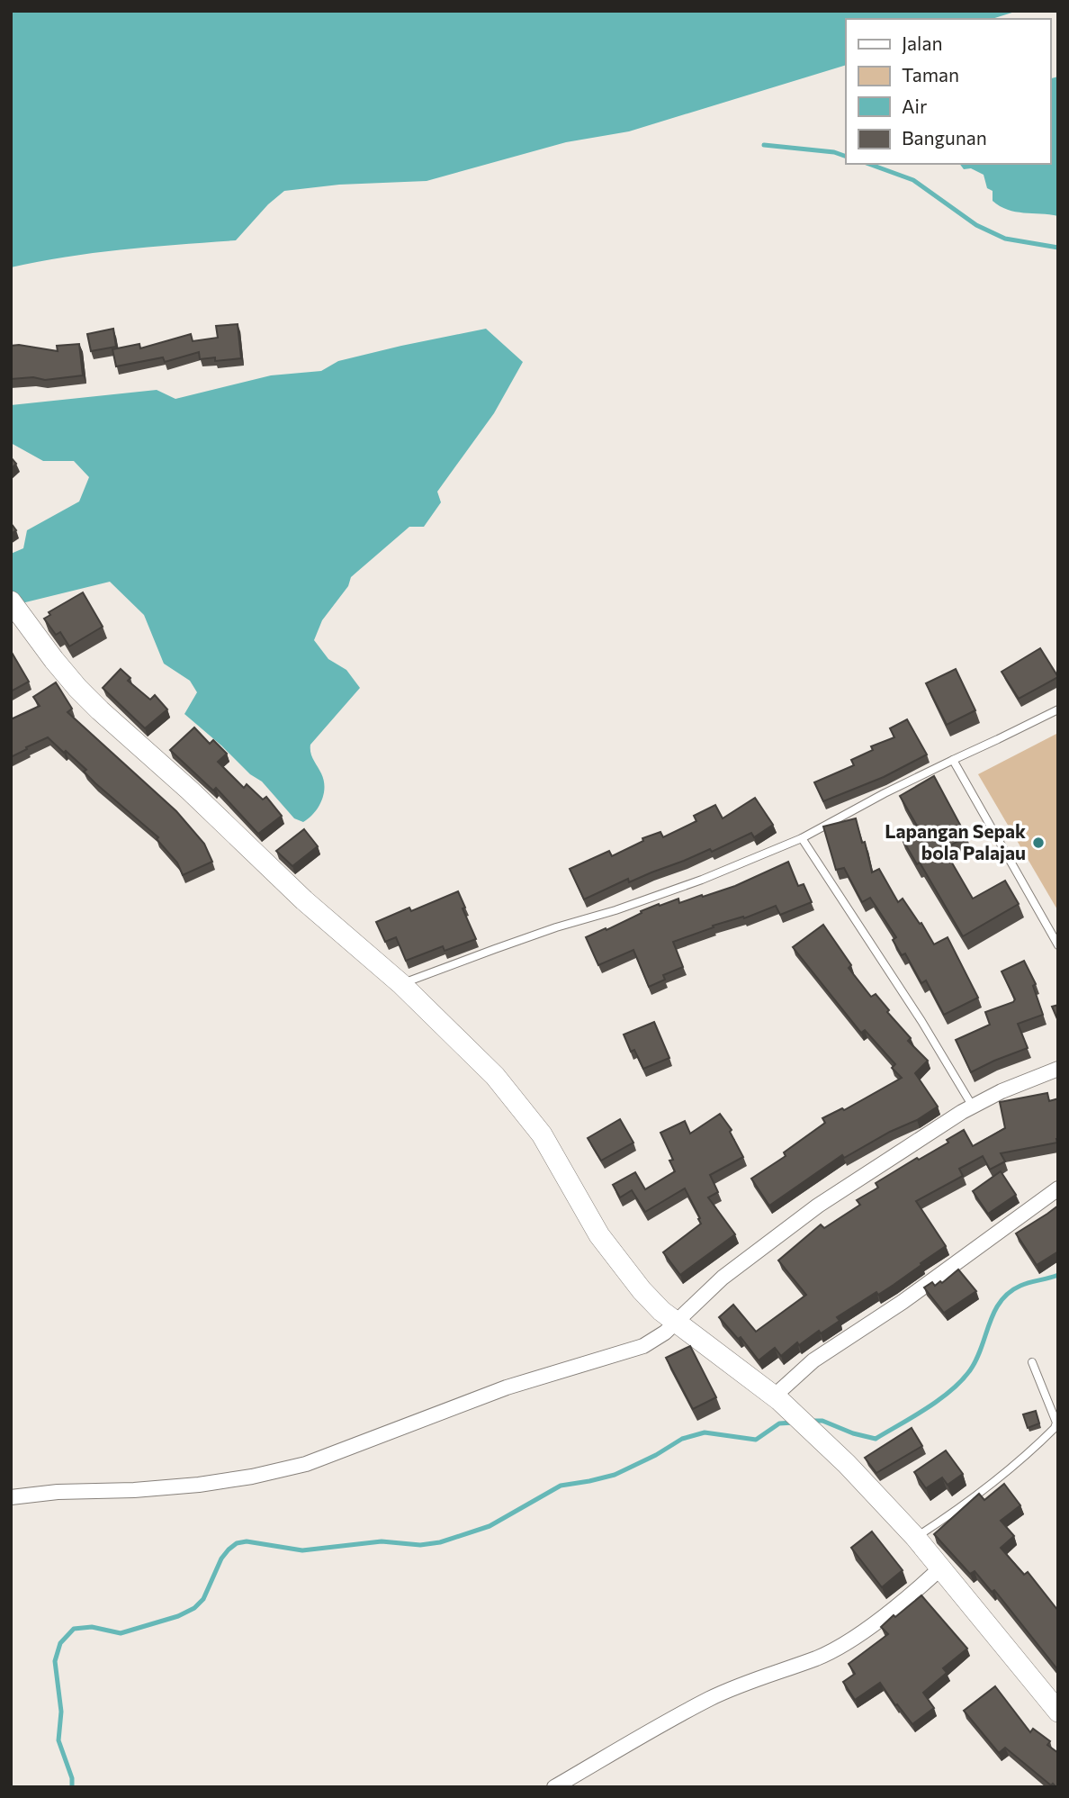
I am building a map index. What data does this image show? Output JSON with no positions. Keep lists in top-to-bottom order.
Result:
{
  "places": ["Lapangan Sepak bola Palajau"],
  "legend": [
    "Jalan",
    "Taman",
    "Air",
    "Bangunan"
  ]
}
